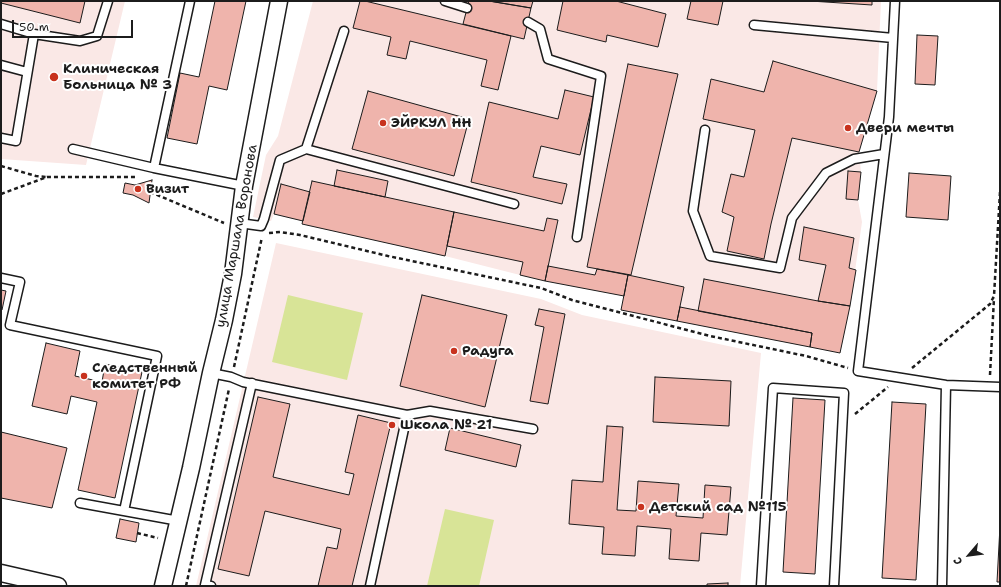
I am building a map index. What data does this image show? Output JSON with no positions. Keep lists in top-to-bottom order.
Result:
{
  "streets": {
    "street": ["улица Маршала Воронова"]
  },
  "places": [
    "Клиническая Больница № 3",
    "ЭЙРКУЛ НН",
    "Двери мечты",
    "Визит",
    "Радуга",
    "Следственный комитет РФ",
    "Школа № 21",
    "Детский сад №115"
  ],
  "scale_bar": "50 m",
  "north": "bottom left"
}
